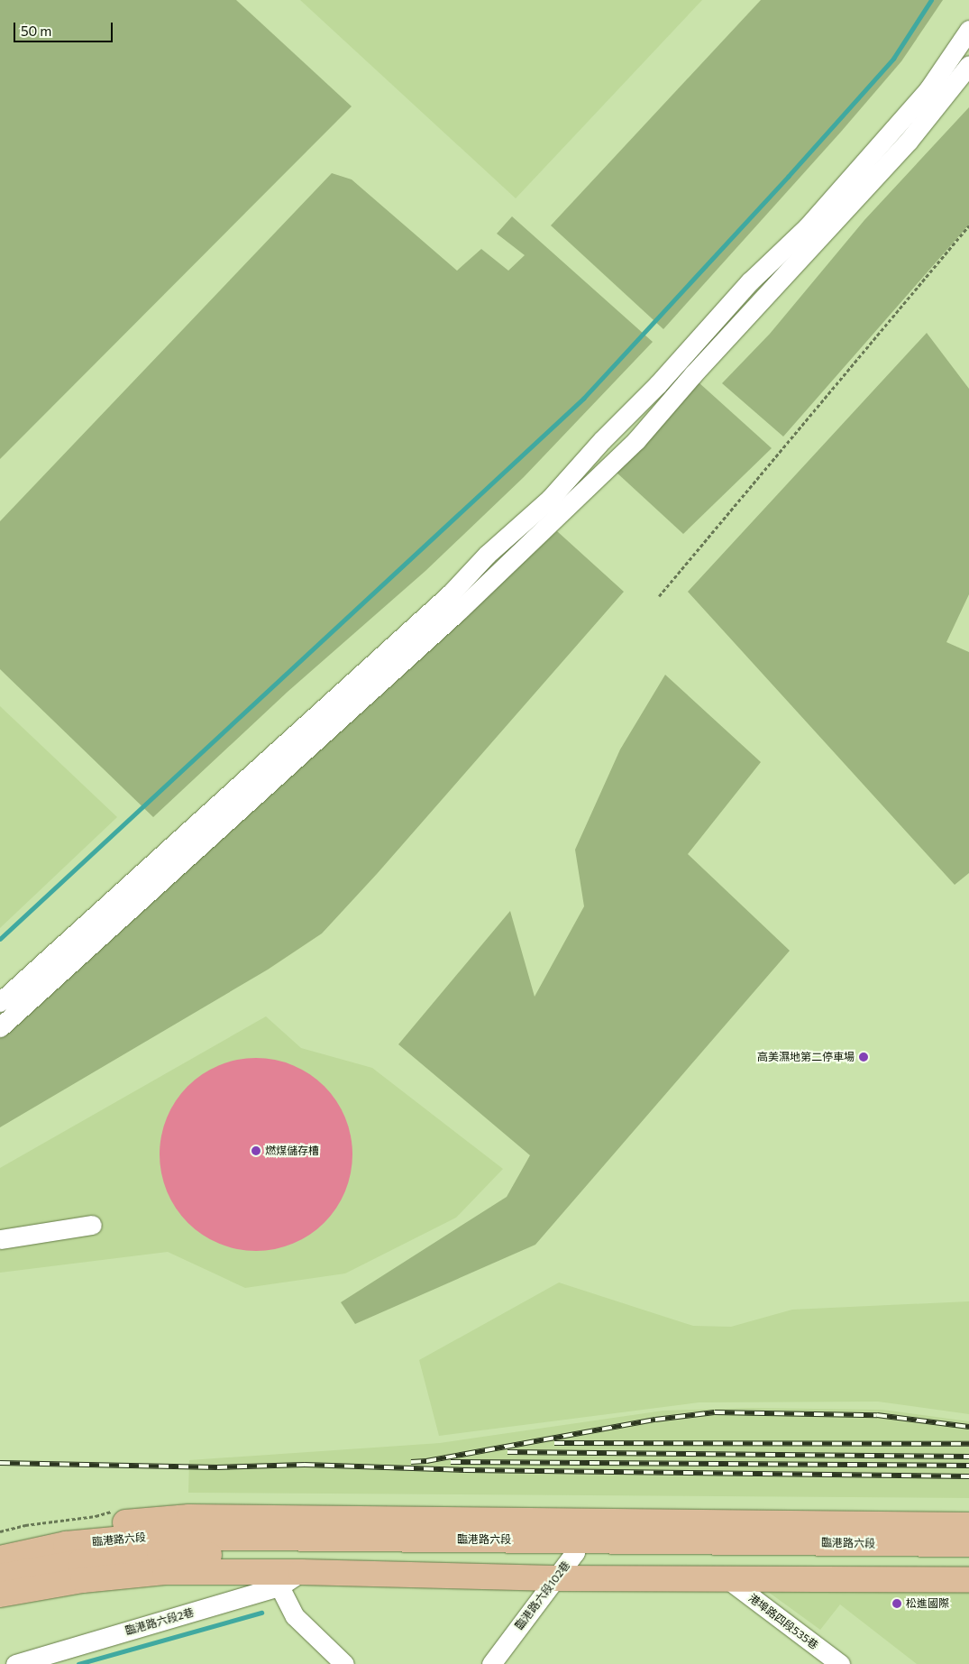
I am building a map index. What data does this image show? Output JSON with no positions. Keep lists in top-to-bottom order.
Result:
{
  "streets": {
    "main road": ["臨港路六段"],
    "street": ["臨港路六段102巷", "臨港路六段2巷", "港埠路四段535巷"]
  },
  "crossings": [
    ["臨港路六段", "臨港路六段102巷"]
  ],
  "places": ["高美濕地第二停車場", "燃煤儲存槽", "松進國際"],
  "scale_bar": "50 m"
}
